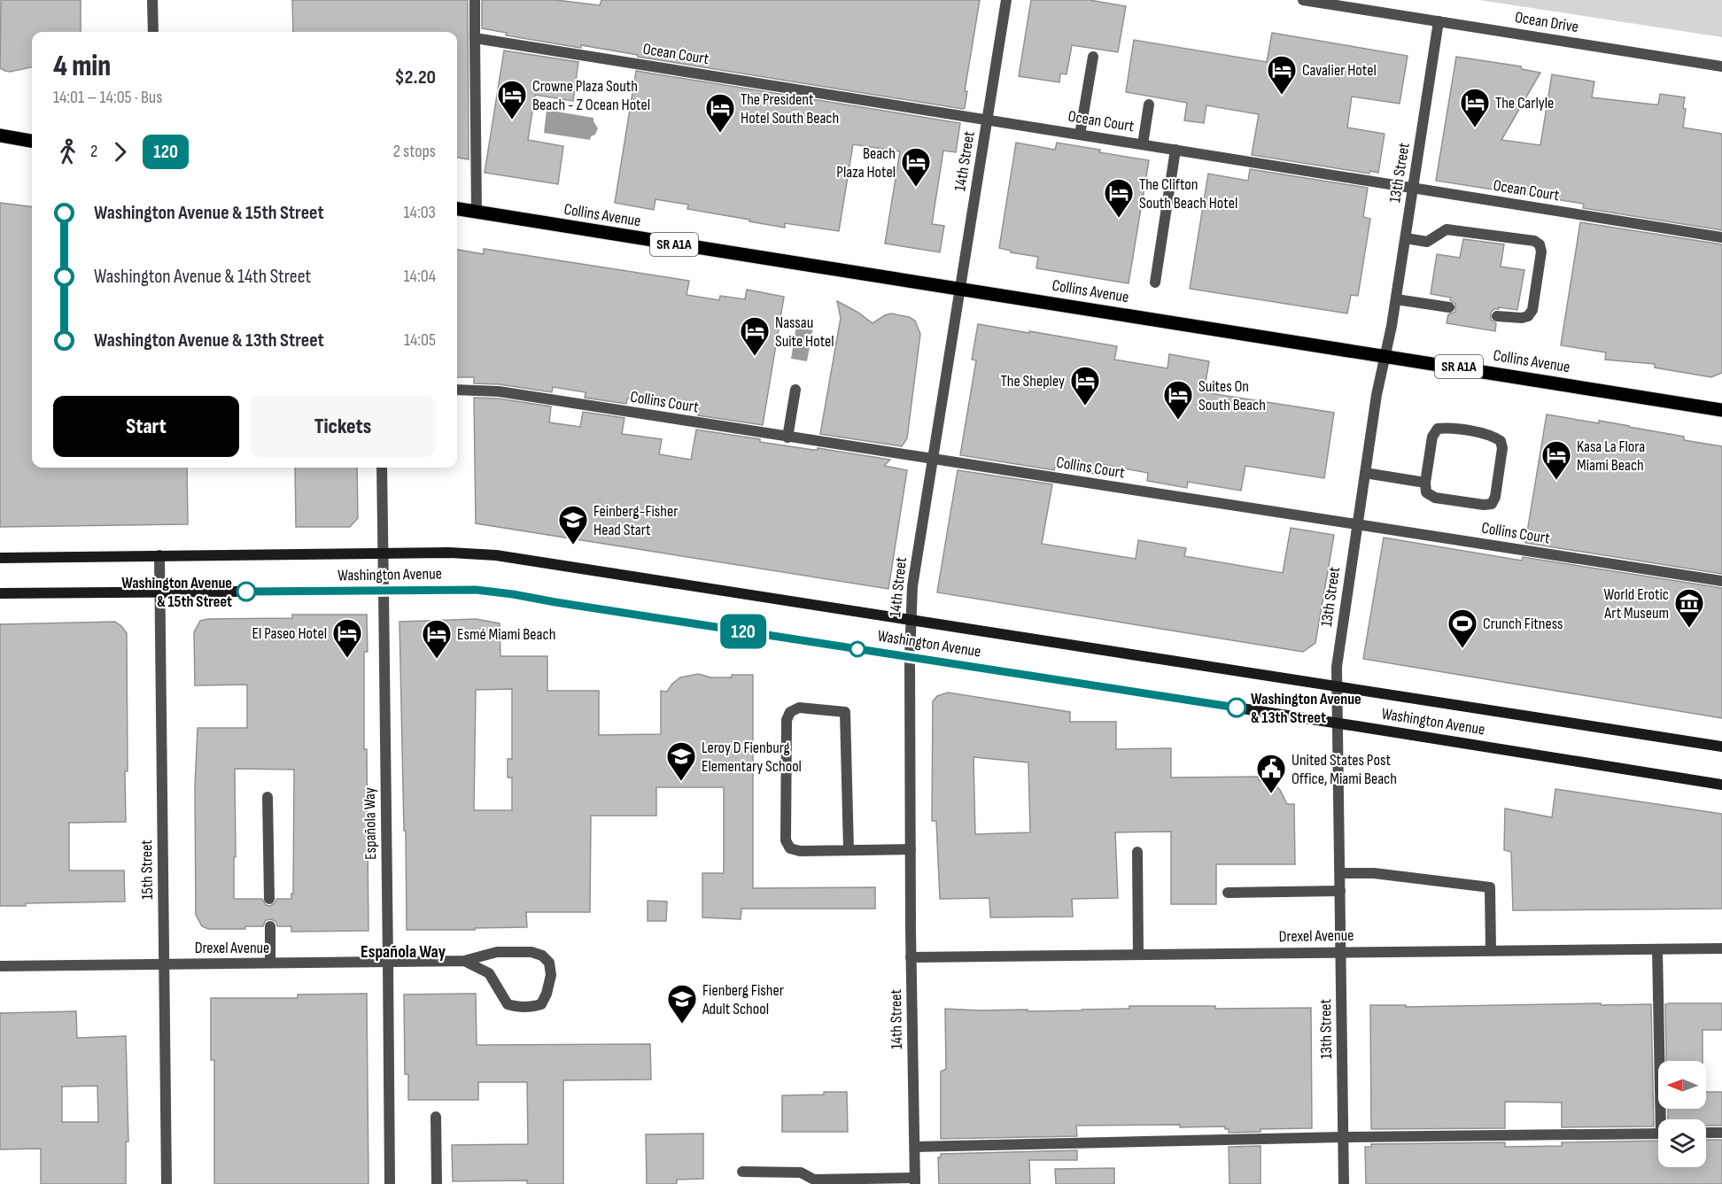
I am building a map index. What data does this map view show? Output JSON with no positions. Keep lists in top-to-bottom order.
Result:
{
  "streets": {
    "main road": ["Collins Avenue", "SR A1A", "Washington Avenue"],
    "street": [
      "Ocean Drive",
      "Ocean Court",
      "14th Street",
      "13th Street",
      "Collins Court",
      "Española Way",
      "15th Street",
      "Drexel Avenue"
    ]
  },
  "crossings": [
    ["Ocean Drive", "13th Street"],
    ["Ocean Court", "14th Street"],
    ["Ocean Court", "13th Street"],
    ["14th Street", "Collins Avenue"],
    ["14th Street", "Collins Court"],
    ["14th Street", "Washington Avenue"],
    ["14th Street", "Drexel Avenue"],
    ["13th Street", "Collins Avenue"],
    ["13th Street", "Collins Court"],
    ["13th Street", "Washington Avenue"],
    ["13th Street", "Drexel Avenue"],
    ["Washington Avenue", "Española Way"],
    ["Washington Avenue", "15th Street"],
    ["Española Way", "Drexel Avenue"],
    ["15th Street", "Drexel Avenue"]
  ],
  "districts": ["Española Way"],
  "places": {
    "hotel": [
      "Cavalier Hotel",
      "Crowne Plaza South Beach - Z Ocean Hotel",
      "The Carlyle",
      "The President Hotel South Beach",
      "Beach Plaza Hotel",
      "The Clifton South Beach Hotel",
      "Nassau Suite Hotel",
      "The Shepley",
      "Suites On South Beach",
      "Kasa La Flora Miami Beach",
      "El Paseo Hotel",
      "Esmé Miami Beach"
    ],
    "school or university": ["Feinberg-Fisher Head Start", "Leroy D Fienburg Elementary School", "Fienberg Fisher Adult School"],
    "other": ["Washington Avenue & 15th Street", "Washington Avenue & 13th Street"],
    "museum": ["World Erotic Art Museum"],
    "sports": ["Crunch Fitness"],
    "public building": ["United States Post Office, Miami Beach"]
  },
  "lines": ["bus line 120"],
  "north": "left",
  "page": {
    "on_map": "120",
    "heading": ["4 min", "14:01 – 14:05 · Bus", "$2.20"],
    "legs": ["2", "120", "2 stops"],
    "list": [
      {
        "name": "Washington Avenue & 15th Street",
        "value": "14:03"
      },
      {
        "name": "Washington Avenue & 14th Street",
        "value": "14:04"
      },
      {
        "name": "Washington Avenue & 13th Street",
        "value": "14:05"
      }
    ],
    "buttons": ["Start", "Tickets"]
  }
}
